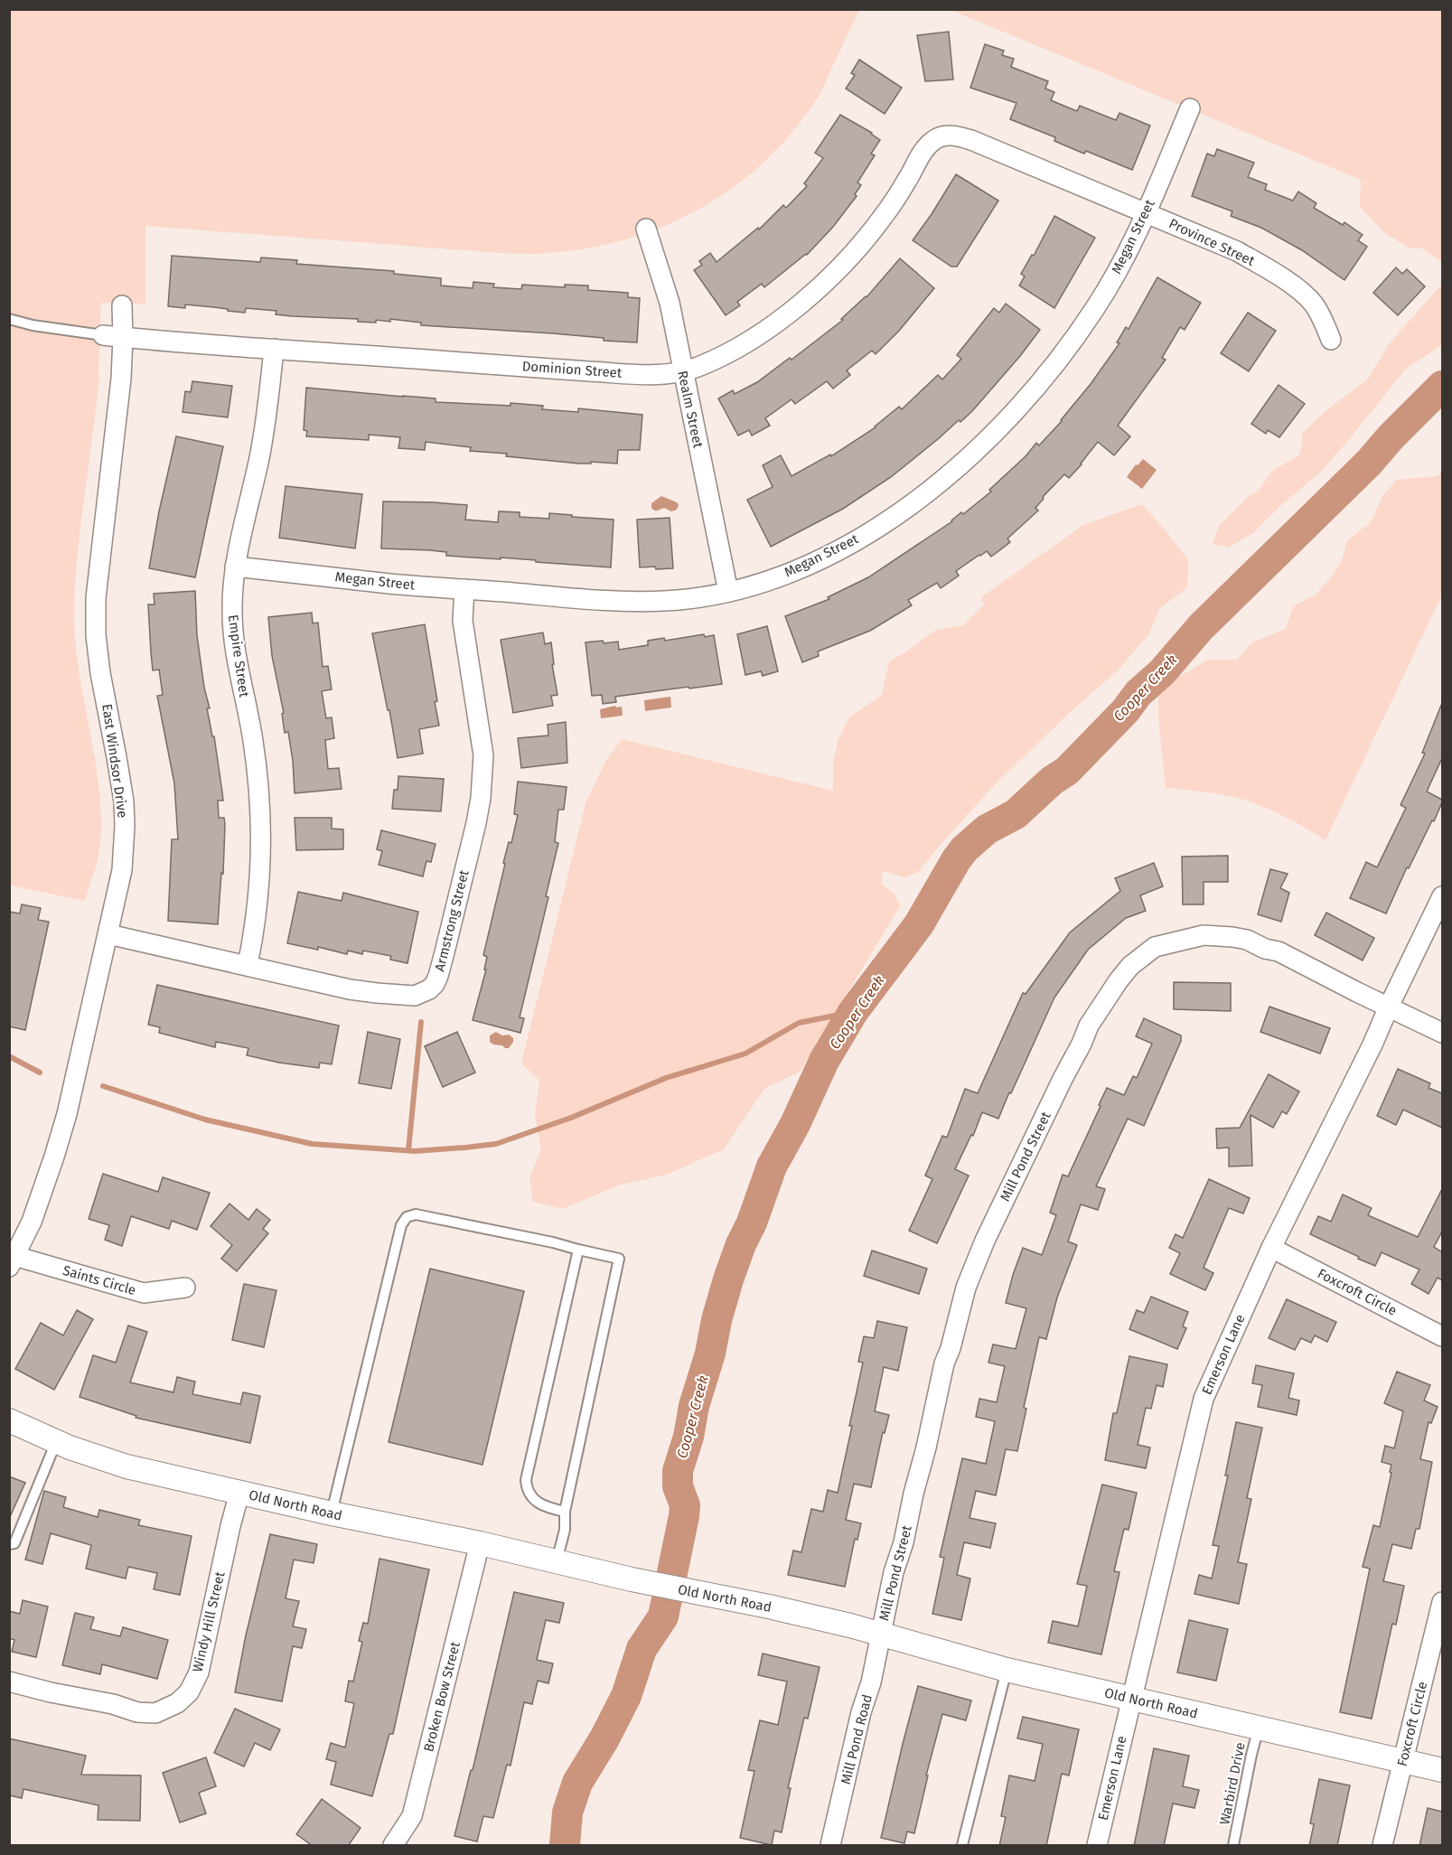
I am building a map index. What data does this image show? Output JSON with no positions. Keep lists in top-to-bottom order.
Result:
{
  "streets": {
    "street": [
      "Megan Street",
      "Province Street",
      "Dominion Street",
      "Realm Street",
      "Empire Street",
      "East Windsor Drive",
      "Armstrong Street",
      "Mill Pond Street",
      "Saints Circle",
      "Foxcroft Circle",
      "Emerson Lane",
      "Old North Road",
      "Windy Hill Street",
      "Broken Bow Street",
      "Mill Pond Road"
    ],
    "lane": ["Warbird Drive"]
  },
  "crossings": [
    ["Megan Street", "Province Street"],
    ["Megan Street", "Realm Street"],
    ["Megan Street", "Empire Street"],
    ["Megan Street", "Armstrong Street"],
    ["Province Street", "Dominion Street"],
    ["Dominion Street", "Realm Street"],
    ["Dominion Street", "Empire Street"],
    ["Dominion Street", "East Windsor Drive"],
    ["Empire Street", "Armstrong Street"],
    ["East Windsor Drive", "Armstrong Street"],
    ["East Windsor Drive", "Saints Circle"],
    ["Mill Pond Street", "Emerson Lane"],
    ["Mill Pond Street", "Old North Road"],
    ["Mill Pond Street", "Mill Pond Road"],
    ["Foxcroft Circle", "Emerson Lane"],
    ["Foxcroft Circle", "Old North Road"],
    ["Emerson Lane", "Old North Road"],
    ["Old North Road", "Windy Hill Street"],
    ["Old North Road", "Broken Bow Street"],
    ["Old North Road", "Mill Pond Road"],
    ["Old North Road", "Warbird Drive"]
  ],
  "water": ["Cooper Creek"]
}
